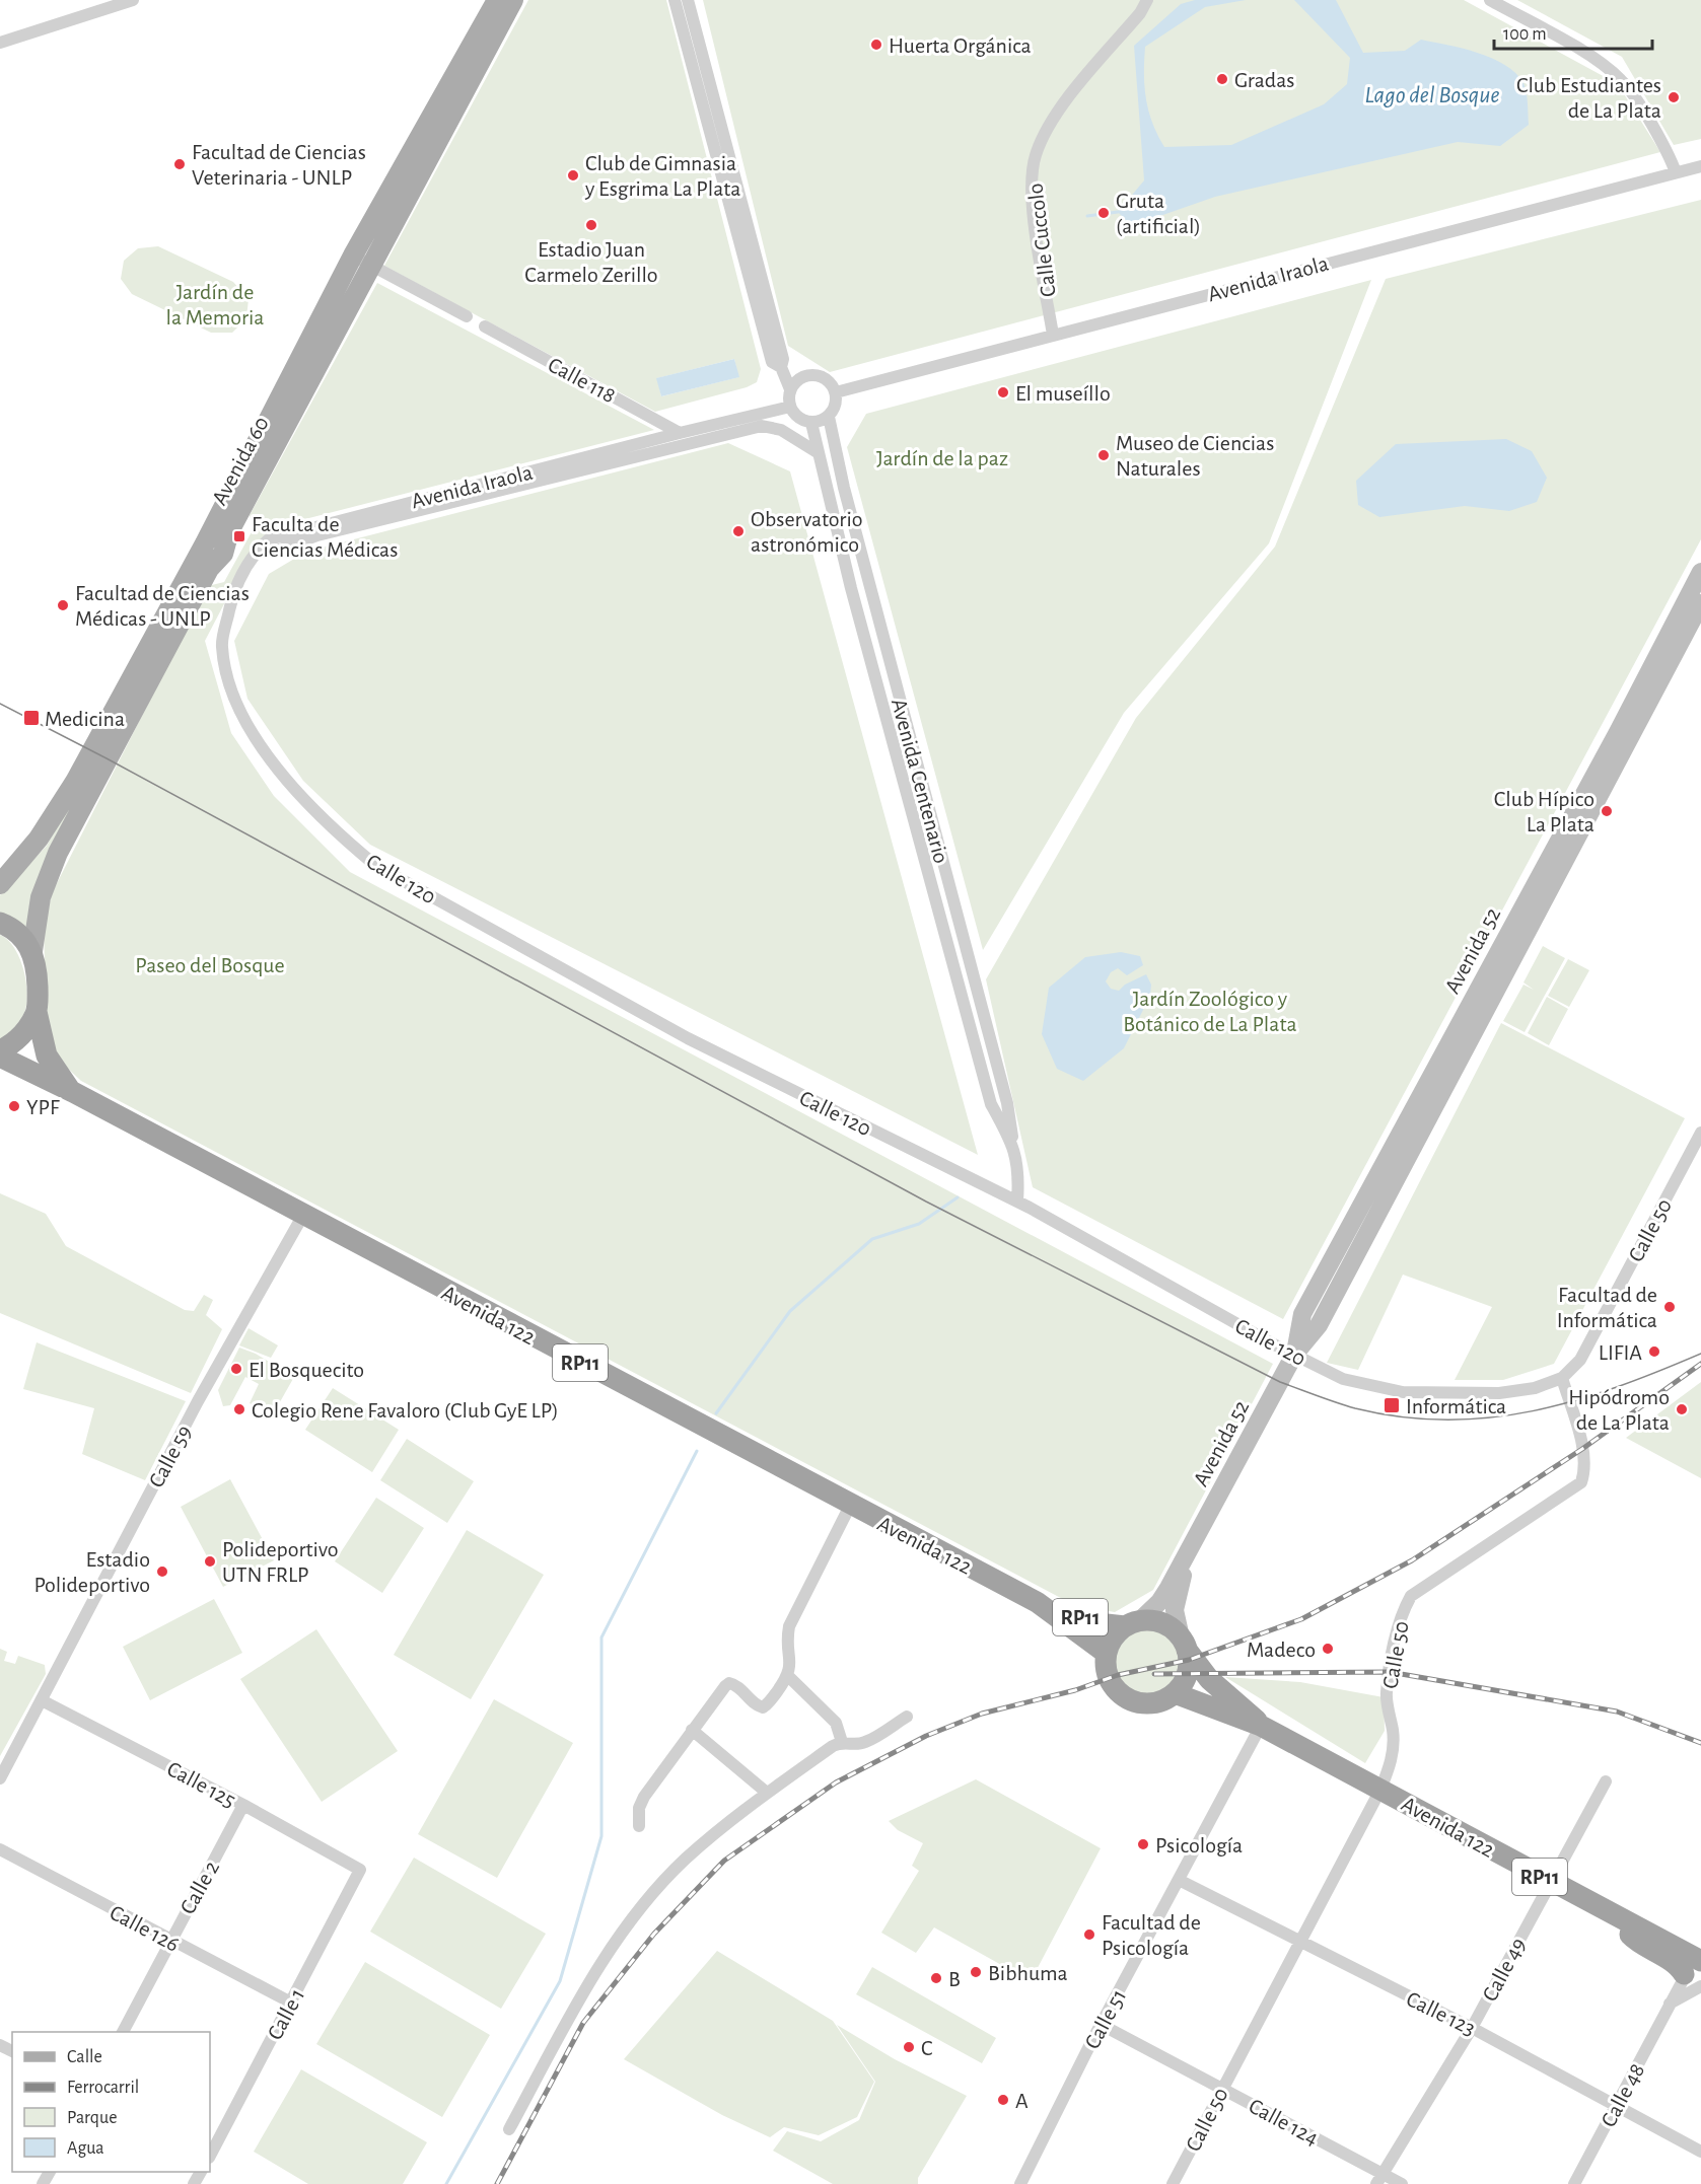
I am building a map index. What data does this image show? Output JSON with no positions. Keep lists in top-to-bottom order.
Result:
{
  "streets": {
    "highway": ["Avenida 122", "RP11"],
    "main road": ["Avenida 60", "Avenida 52"],
    "street": [
      "Calle Cuccolo",
      "Avenida Iraola",
      "Calle 118",
      "Avenida Centenario",
      "Calle 120",
      "Calle 50",
      "Calle 59",
      "Calle 125",
      "Calle 2",
      "Calle 126",
      "Calle 49",
      "Calle 123",
      "Calle 1",
      "Calle 51",
      "Calle 48",
      "Calle 124"
    ]
  },
  "crossings": [
    ["Calle Cuccolo", "Avenida Iraola"],
    ["Avenida Iraola", "Calle 118"],
    ["Avenida Iraola", "Avenida Centenario"],
    ["Avenida Iraola", "Calle 120"],
    ["Avenida 60", "RP11"],
    ["Avenida Centenario", "Calle 120"],
    ["Calle 120", "Avenida 52"],
    ["Calle 120", "Calle 50"],
    ["Avenida 52", "Avenida 122"],
    ["Avenida 52", "RP11"],
    ["Calle 50", "Avenida 122"],
    ["Calle 50", "Calle 123"],
    ["Calle 50", "Calle 124"],
    ["Avenida 122", "RP11"],
    ["Avenida 122", "Calle 59"],
    ["Avenida 122", "Calle 49"],
    ["Avenida 122", "Calle 51"],
    ["Avenida 122", "Calle 48"],
    ["Calle 59", "Calle 125"],
    ["Calle 125", "Calle 2"],
    ["Calle 125", "Calle 1"],
    ["Calle 2", "Calle 126"],
    ["Calle 126", "Calle 1"],
    ["Calle 49", "Calle 123"],
    ["Calle 49", "Calle 124"],
    ["Calle 123", "Calle 51"],
    ["Calle 123", "Calle 48"],
    ["Calle 51", "Calle 124"]
  ],
  "water": ["Lago del Bosque"],
  "parks": [
    "Jardín de la Memoria",
    "Jardín de la paz",
    "Paseo del Bosque",
    "Jardín Zoológico y Botánico de La Plata"
  ],
  "places": {
    "other": [
      "Huerta Orgánica",
      "Gradas",
      "Club Estudiantes de La Plata",
      "Facultad de Ciencias Veterinaria - UNLP",
      "Club de Gimnasia y Esgrima La Plata",
      "Gruta (artificial)",
      "Estadio Juan Carmelo Zerillo",
      "El museíllo",
      "Museo de Ciencias Naturales",
      "Observatorio astronómico",
      "Facultad de Ciencias Médicas - UNLP",
      "Club Hípico La Plata",
      "YPF",
      "Facultad de Informática",
      "LIFIA",
      "El Bosquecito",
      "Colegio Rene Favaloro (Club GyE LP)",
      "Hipódromo de La Plata",
      "Polideportivo UTN FRLP",
      "Estadio Polideportivo",
      "Madeco",
      "Psicología",
      "Facultad de Psicología",
      "Bibhuma",
      "B",
      "C",
      "A"
    ],
    "transit": ["Faculta de Ciencias Médicas", "Medicina", "Informática"]
  },
  "legend": [
    "Calle",
    "Ferrocarril",
    "Parque",
    "Agua"
  ],
  "scale_bar": "100 m"
}
